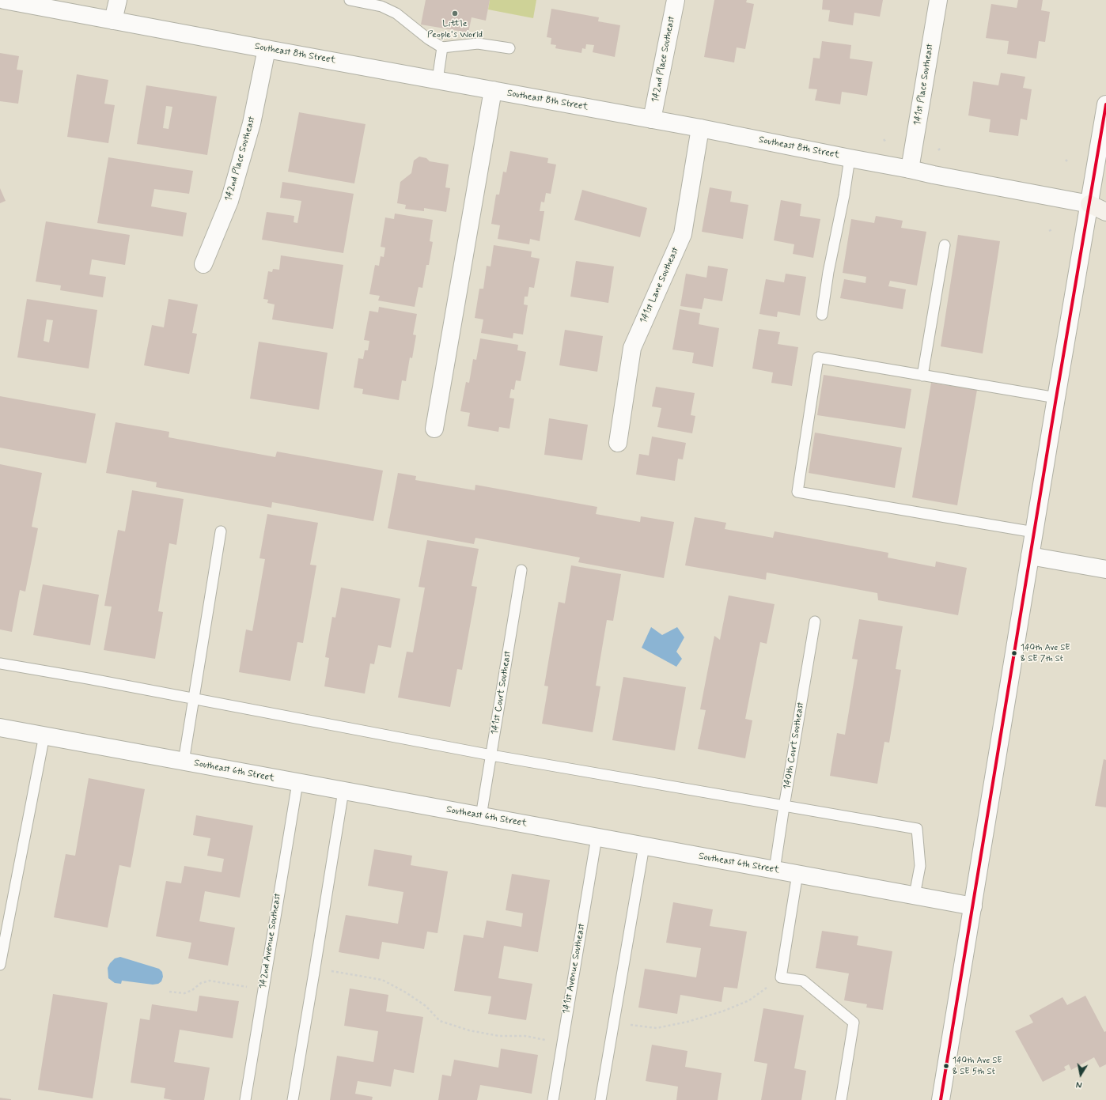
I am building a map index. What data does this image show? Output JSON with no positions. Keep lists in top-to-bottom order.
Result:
{
  "streets": {
    "street": [
      "Southeast 8th Street",
      "142nd Place Southeast",
      "141st Place Southeast",
      "141st Lane Southeast",
      "Southeast 6th Street"
    ],
    "lane": [
      "141st Court Southeast",
      "140th Court Southeast",
      "142nd Avenue Southeast",
      "141st Avenue Southeast"
    ]
  },
  "crossings": [
    ["Southeast 8th Street", "142nd Place Southeast"],
    ["Southeast 8th Street", "141st Place Southeast"],
    ["Southeast 8th Street", "141st Lane Southeast"],
    ["141st Court Southeast", "Southeast 6th Street"],
    ["140th Court Southeast", "Southeast 6th Street"],
    ["Southeast 6th Street", "142nd Avenue Southeast"],
    ["Southeast 6th Street", "141st Avenue Southeast"]
  ],
  "places": ["Little People's World", "140th Ave SE & SE 7th St", "140th Ave SE & SE 5th St"],
  "north": "bottom"
}
